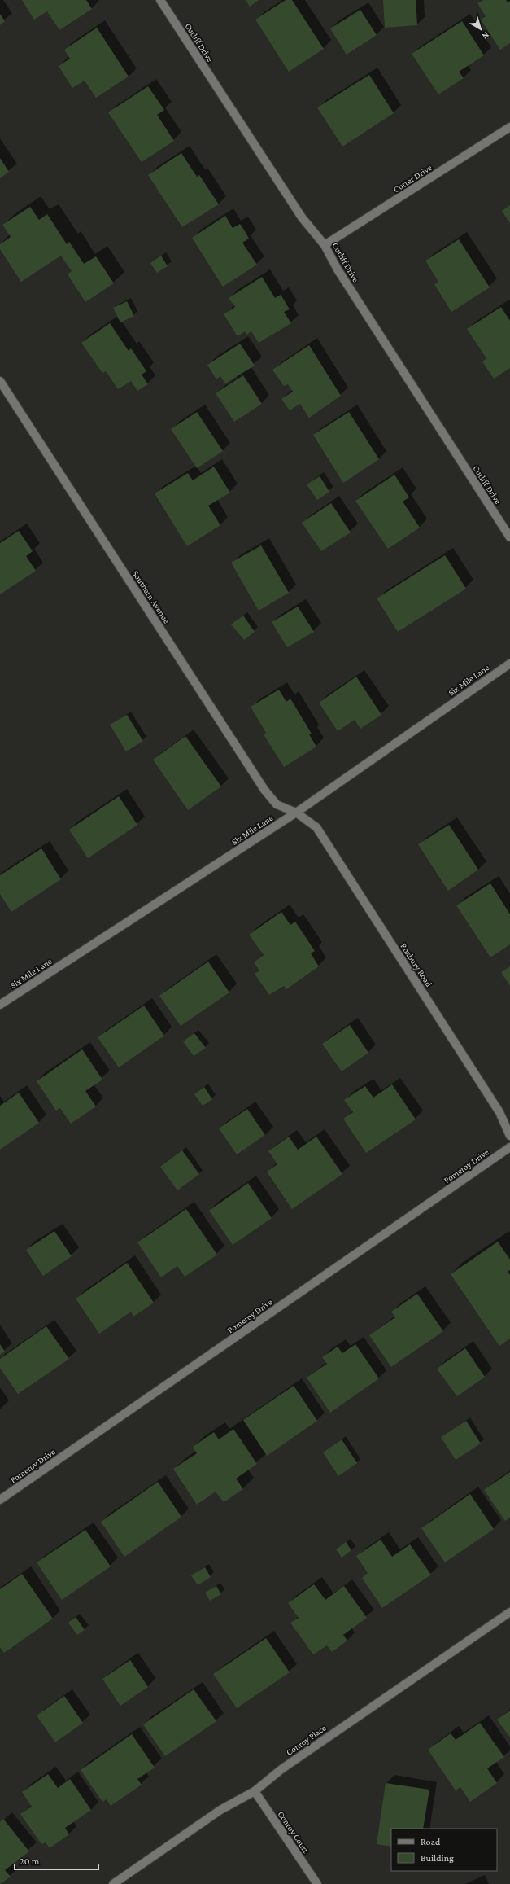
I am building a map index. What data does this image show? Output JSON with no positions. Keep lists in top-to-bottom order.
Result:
{
  "streets": {
    "street": [
      "Cutliff Drive",
      "Cutter Drive",
      "Southern Avenue",
      "Six Mile Lane",
      "Roxbury Road",
      "Pomeroy Drive",
      "Conroy Place",
      "Conroy Court"
    ]
  },
  "crossings": [
    ["Cutliff Drive", "Cutter Drive"],
    ["Southern Avenue", "Six Mile Lane"],
    ["Southern Avenue", "Roxbury Road"],
    ["Six Mile Lane", "Roxbury Road"],
    ["Conroy Place", "Conroy Court"]
  ],
  "legend": ["Road", "Building"],
  "scale_bar": "20 m",
  "north": "bottom right"
}
